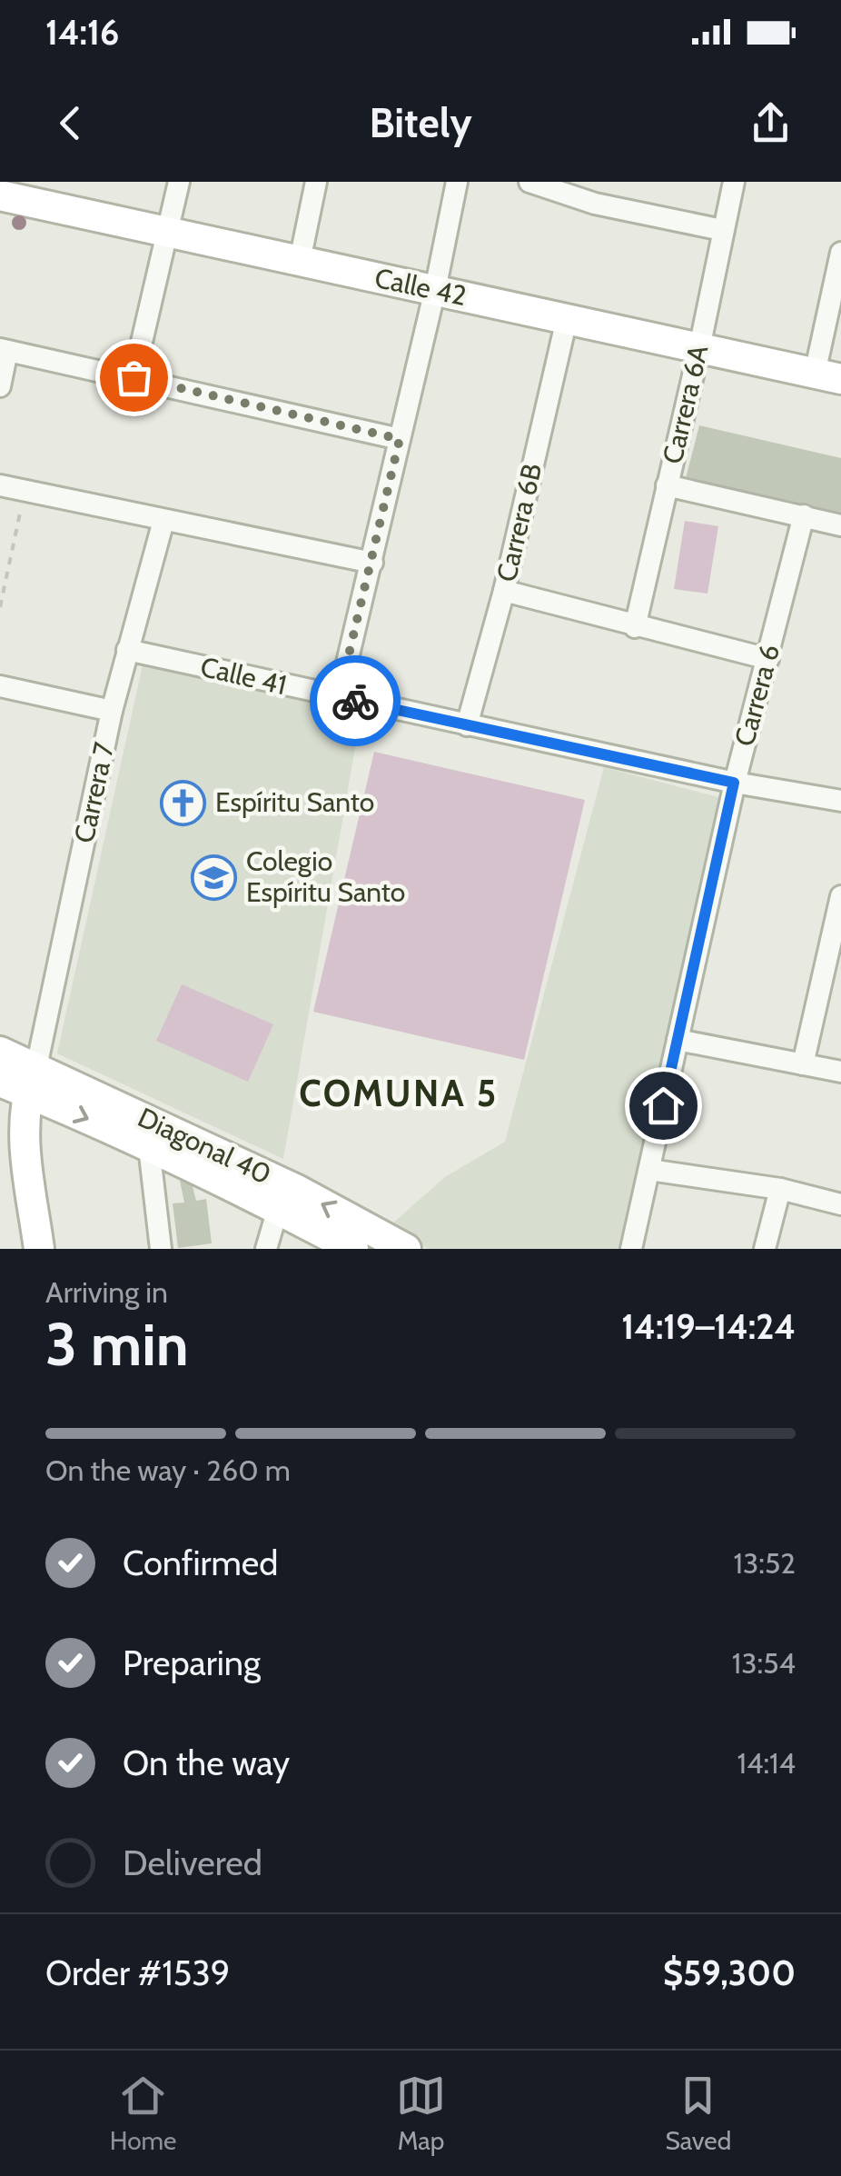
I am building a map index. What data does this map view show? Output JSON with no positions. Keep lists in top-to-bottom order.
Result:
{
  "streets": {
    "street": [
      "Calle 42",
      "Carrera 6A",
      "Carrera 6B",
      "Calle 41",
      "Carrera 6",
      "Carrera 7",
      "Diagonal 40"
    ]
  },
  "crossings": [
    ["Calle 42", "Carrera 6A"],
    ["Calle 42", "Carrera 6B"],
    ["Carrera 6B", "Calle 41"],
    ["Calle 41", "Carrera 6"],
    ["Calle 41", "Carrera 7"],
    ["Carrera 7", "Diagonal 40"]
  ],
  "districts": ["COMUNA 5"],
  "places": {
    "church": ["Espíritu Santo"],
    "school or university": ["Colegio Espíritu Santo"]
  },
  "page": {
    "status": "14:16",
    "header": "Bitely",
    "heading": ["3 min", "Arriving in", "14:19–14:24"],
    "panel": ["Order #1539", "$59,300"],
    "bar": "On the way · 260 m",
    "list": [
      ["Confirmed", "13:52"],
      ["Preparing", "13:54"],
      ["On the way", "14:14"],
      "Delivered"
    ],
    "tabs": ["Home", "Map", "Saved"]
  }
}
